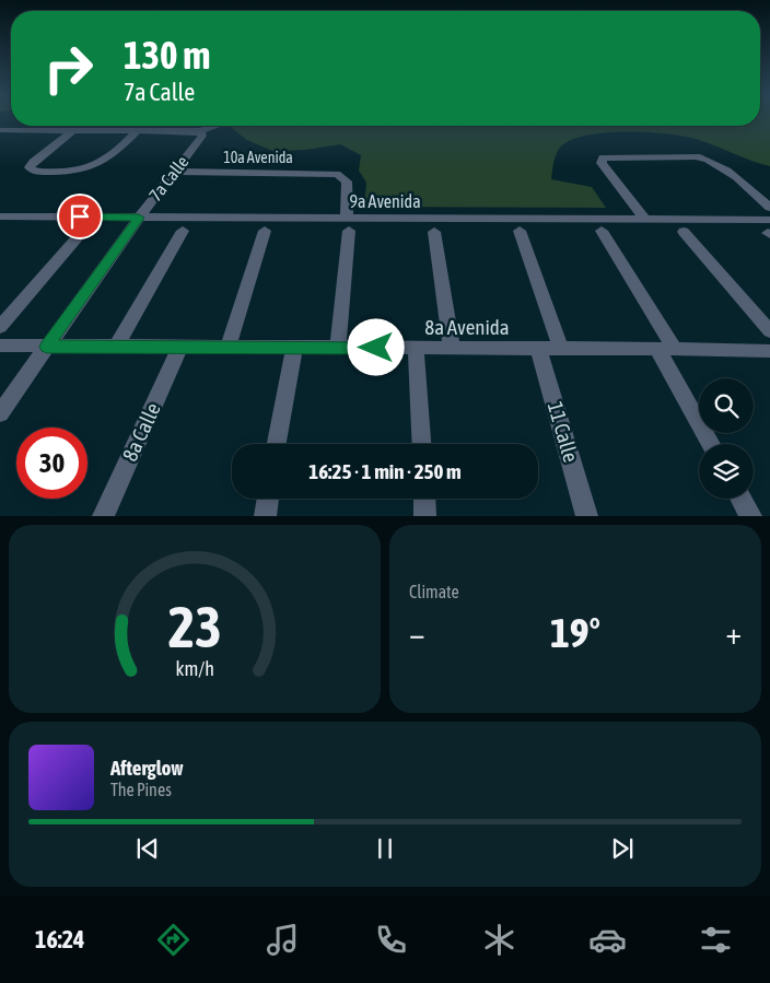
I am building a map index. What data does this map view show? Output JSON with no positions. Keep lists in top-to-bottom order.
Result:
{
  "streets": {
    "street": [
      "10a Avenida",
      "7a Calle",
      "9a Avenida",
      "8a Avenida",
      "8a Calle",
      "11 Calle"
    ]
  },
  "crossings": [
    ["10a Avenida", "7a Calle"],
    ["10a Avenida", "9a Avenida"],
    ["7a Calle", "9a Avenida"],
    ["7a Calle", "8a Avenida"],
    ["8a Avenida", "8a Calle"],
    ["8a Avenida", "11 Calle"]
  ],
  "page": {
    "turn": ["130 m", "7a Calle"],
    "limit": "30",
    "trip": "16:25 · 1 min · 250 m",
    "tile": "Climate",
    "heat": ["−", "19°", "+"],
    "song": ["Afterglow", "The Pines"],
    "tabs": "16:24",
    "gauge": ["23", "km/h"]
  }
}
